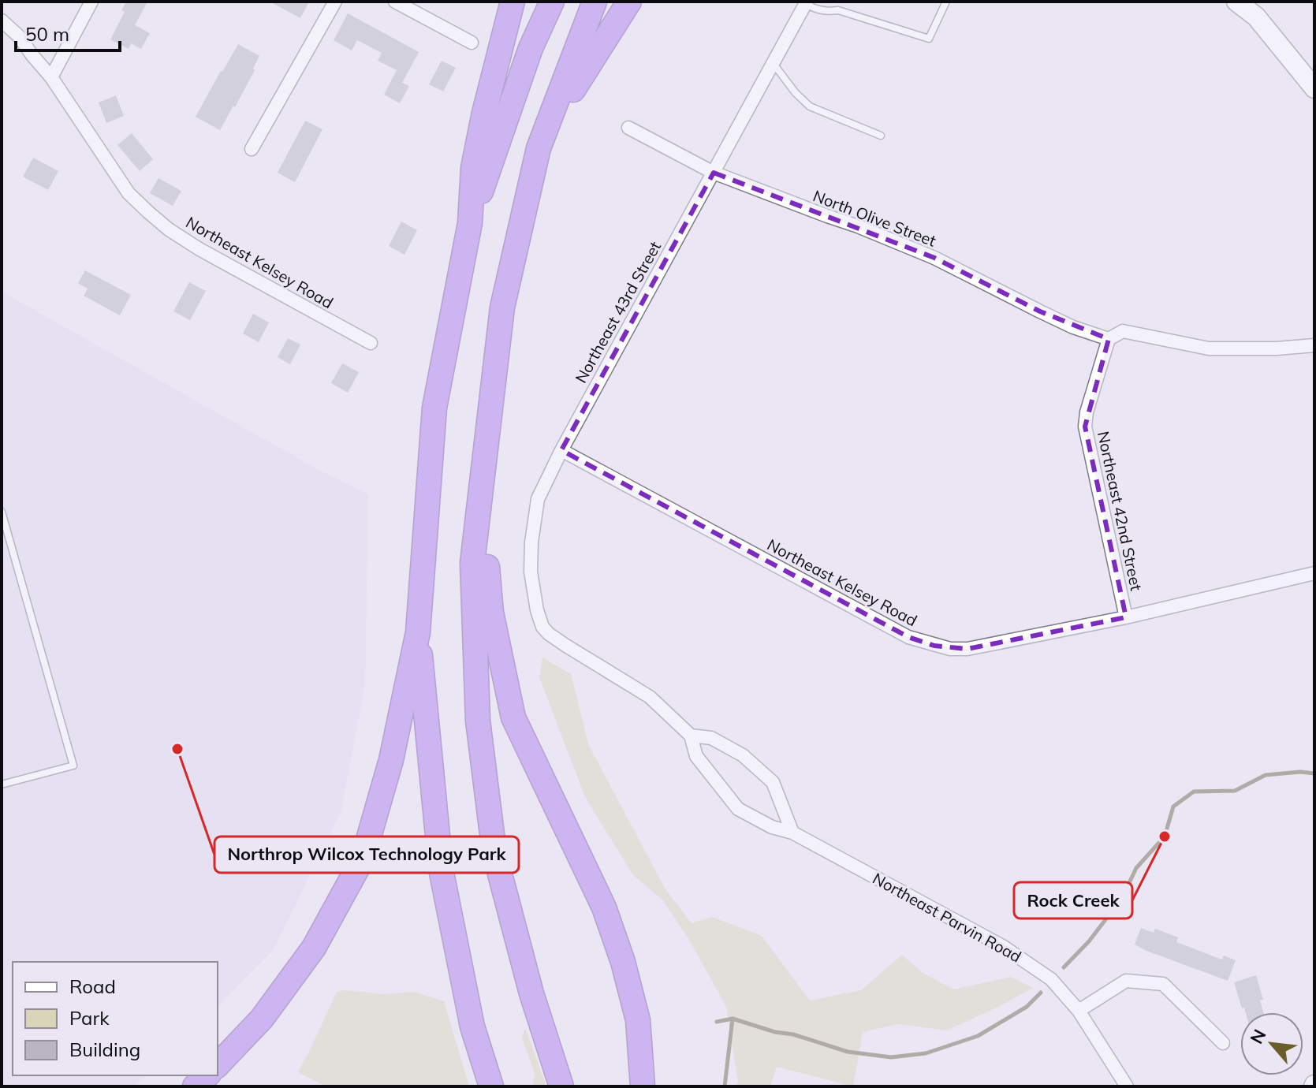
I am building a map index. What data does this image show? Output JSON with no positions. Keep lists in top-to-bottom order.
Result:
{
  "streets": {
    "street": [
      "North Olive Street",
      "Northeast Kelsey Road",
      "Northeast 43rd Street",
      "Northeast 42nd Street",
      "Northeast Parvin Road"
    ]
  },
  "crossings": [
    ["North Olive Street", "Northeast 43rd Street"],
    ["North Olive Street", "Northeast 42nd Street"],
    ["Northeast Kelsey Road", "Northeast 43rd Street"],
    ["Northeast Kelsey Road", "Northeast 42nd Street"],
    ["Northeast 43rd Street", "Northeast Parvin Road"]
  ],
  "places": ["Northrop Wilcox Technology Park", "Rock Creek"],
  "legend": ["Road", "Park", "Building"],
  "scale_bar": "50 m",
  "north": "top left"
}
